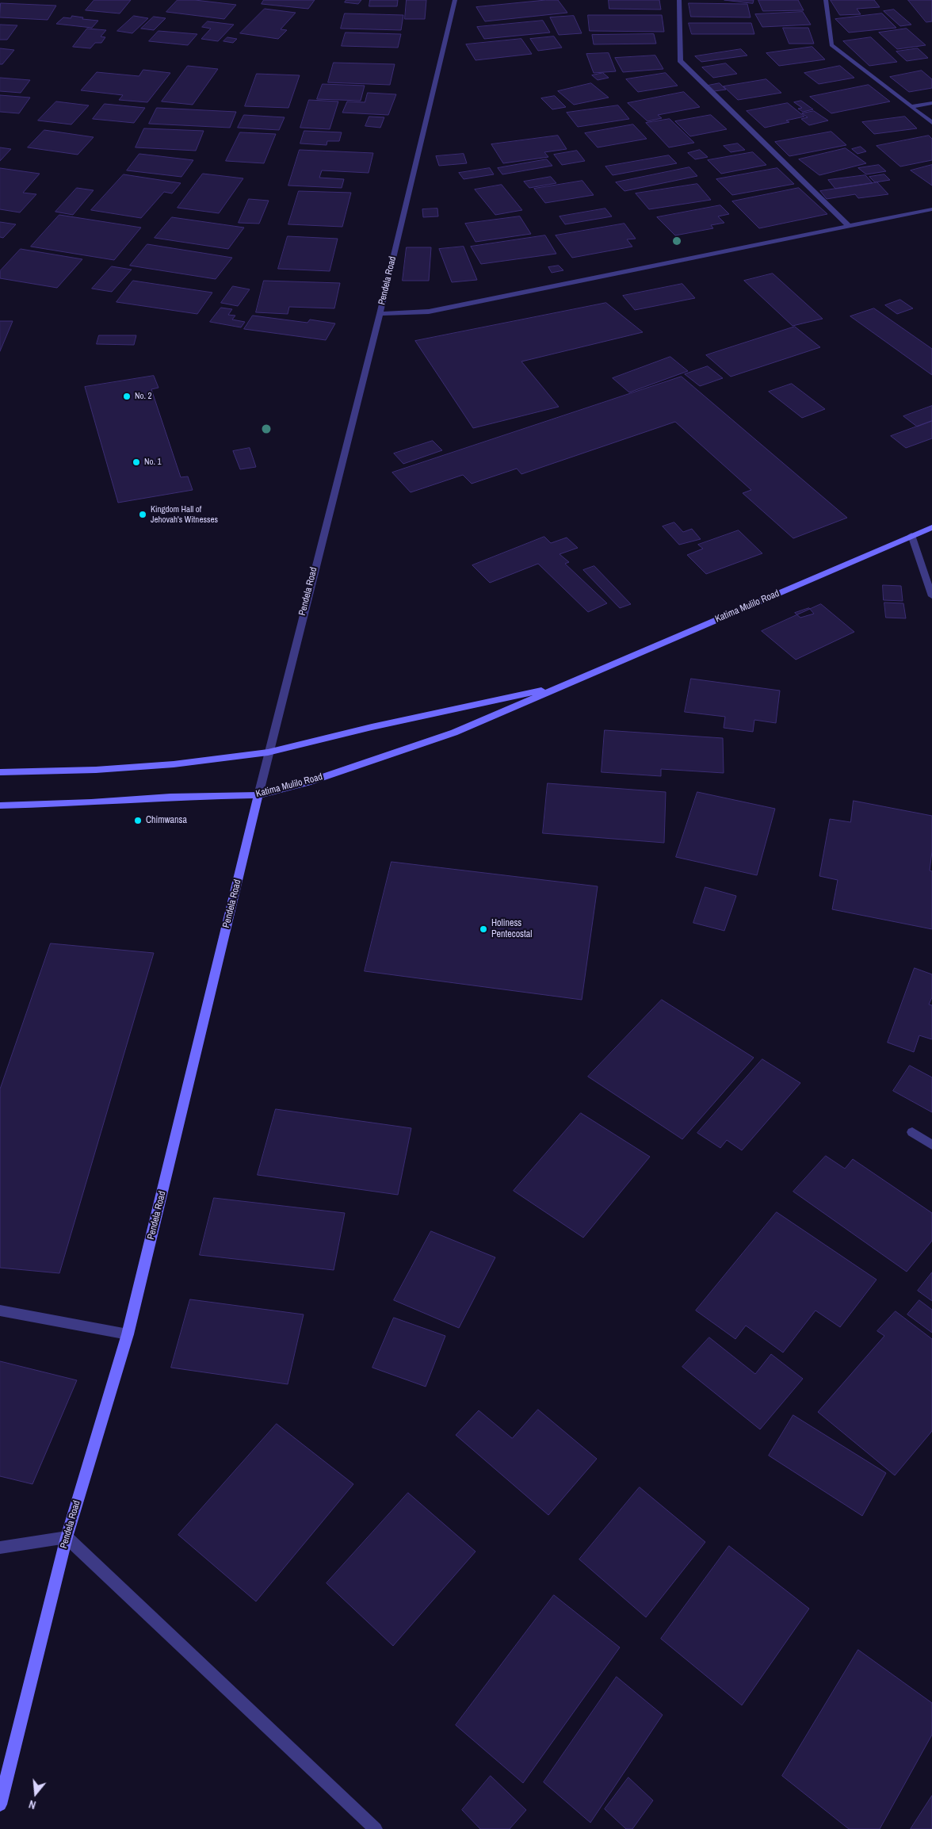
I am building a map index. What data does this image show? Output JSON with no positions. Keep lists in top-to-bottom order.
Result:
{
  "streets": {
    "main road": ["Pendela Road", "Katima Mulilo Road"]
  },
  "crossings": [
    ["Pendela Road", "Katima Mulilo Road"]
  ],
  "places": [
    "No. 2",
    "No. 1",
    "Kingdom Hall of Jehovah's Witnesses",
    "Chimwansa",
    "Holiness Pentecostal"
  ],
  "north": "bottom"
}
